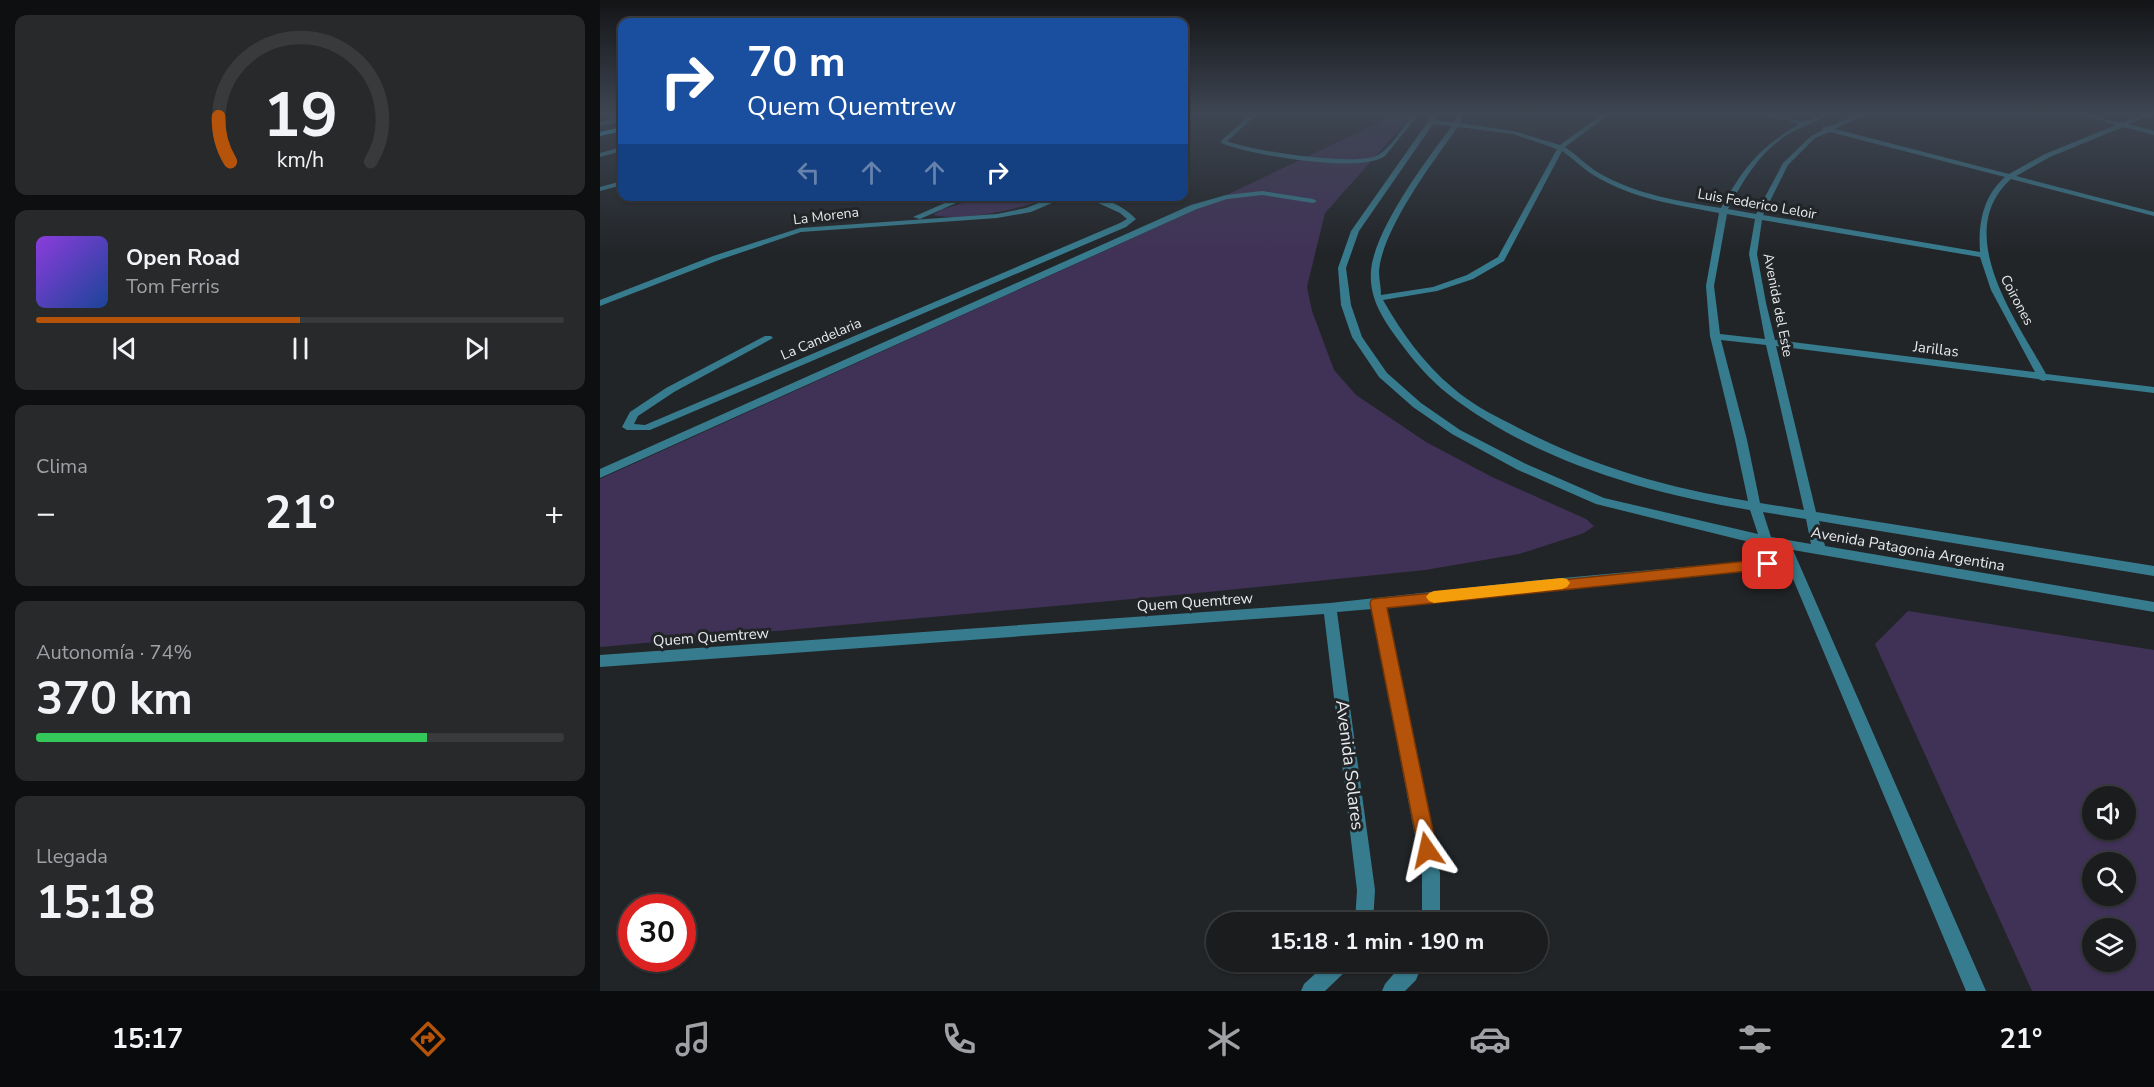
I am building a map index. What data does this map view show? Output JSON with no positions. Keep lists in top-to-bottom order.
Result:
{
  "streets": {
    "street": [
      "Luis Federico Leloir",
      "La Morena",
      "Coirones",
      "Avenida del Este",
      "La Candelaria",
      "Jarillas",
      "Avenida Patagonia Argentina",
      "Quem Quemtrew",
      "Avenida Solares"
    ]
  },
  "crossings": [
    ["Luis Federico Leloir", "Coirones"],
    ["Luis Federico Leloir", "Avenida del Este"],
    ["Coirones", "Jarillas"],
    ["Avenida del Este", "Jarillas"],
    ["Avenida del Este", "Avenida Patagonia Argentina"],
    ["Quem Quemtrew", "Avenida Solares"]
  ],
  "page": {
    "turn": ["70 m", "Quem Quemtrew"],
    "song": ["Open Road", "Tom Ferris"],
    "tile": [
      "Clima",
      ["Autonomía · 74%", "370 km"],
      ["Llegada", "15:18"]
    ],
    "heat": ["−", "21°", "+"],
    "limit": "30",
    "trip": "15:18 · 1 min · 190 m",
    "tabs": ["15:17", "21°"],
    "gauge": ["19", "km/h"]
  }
}
